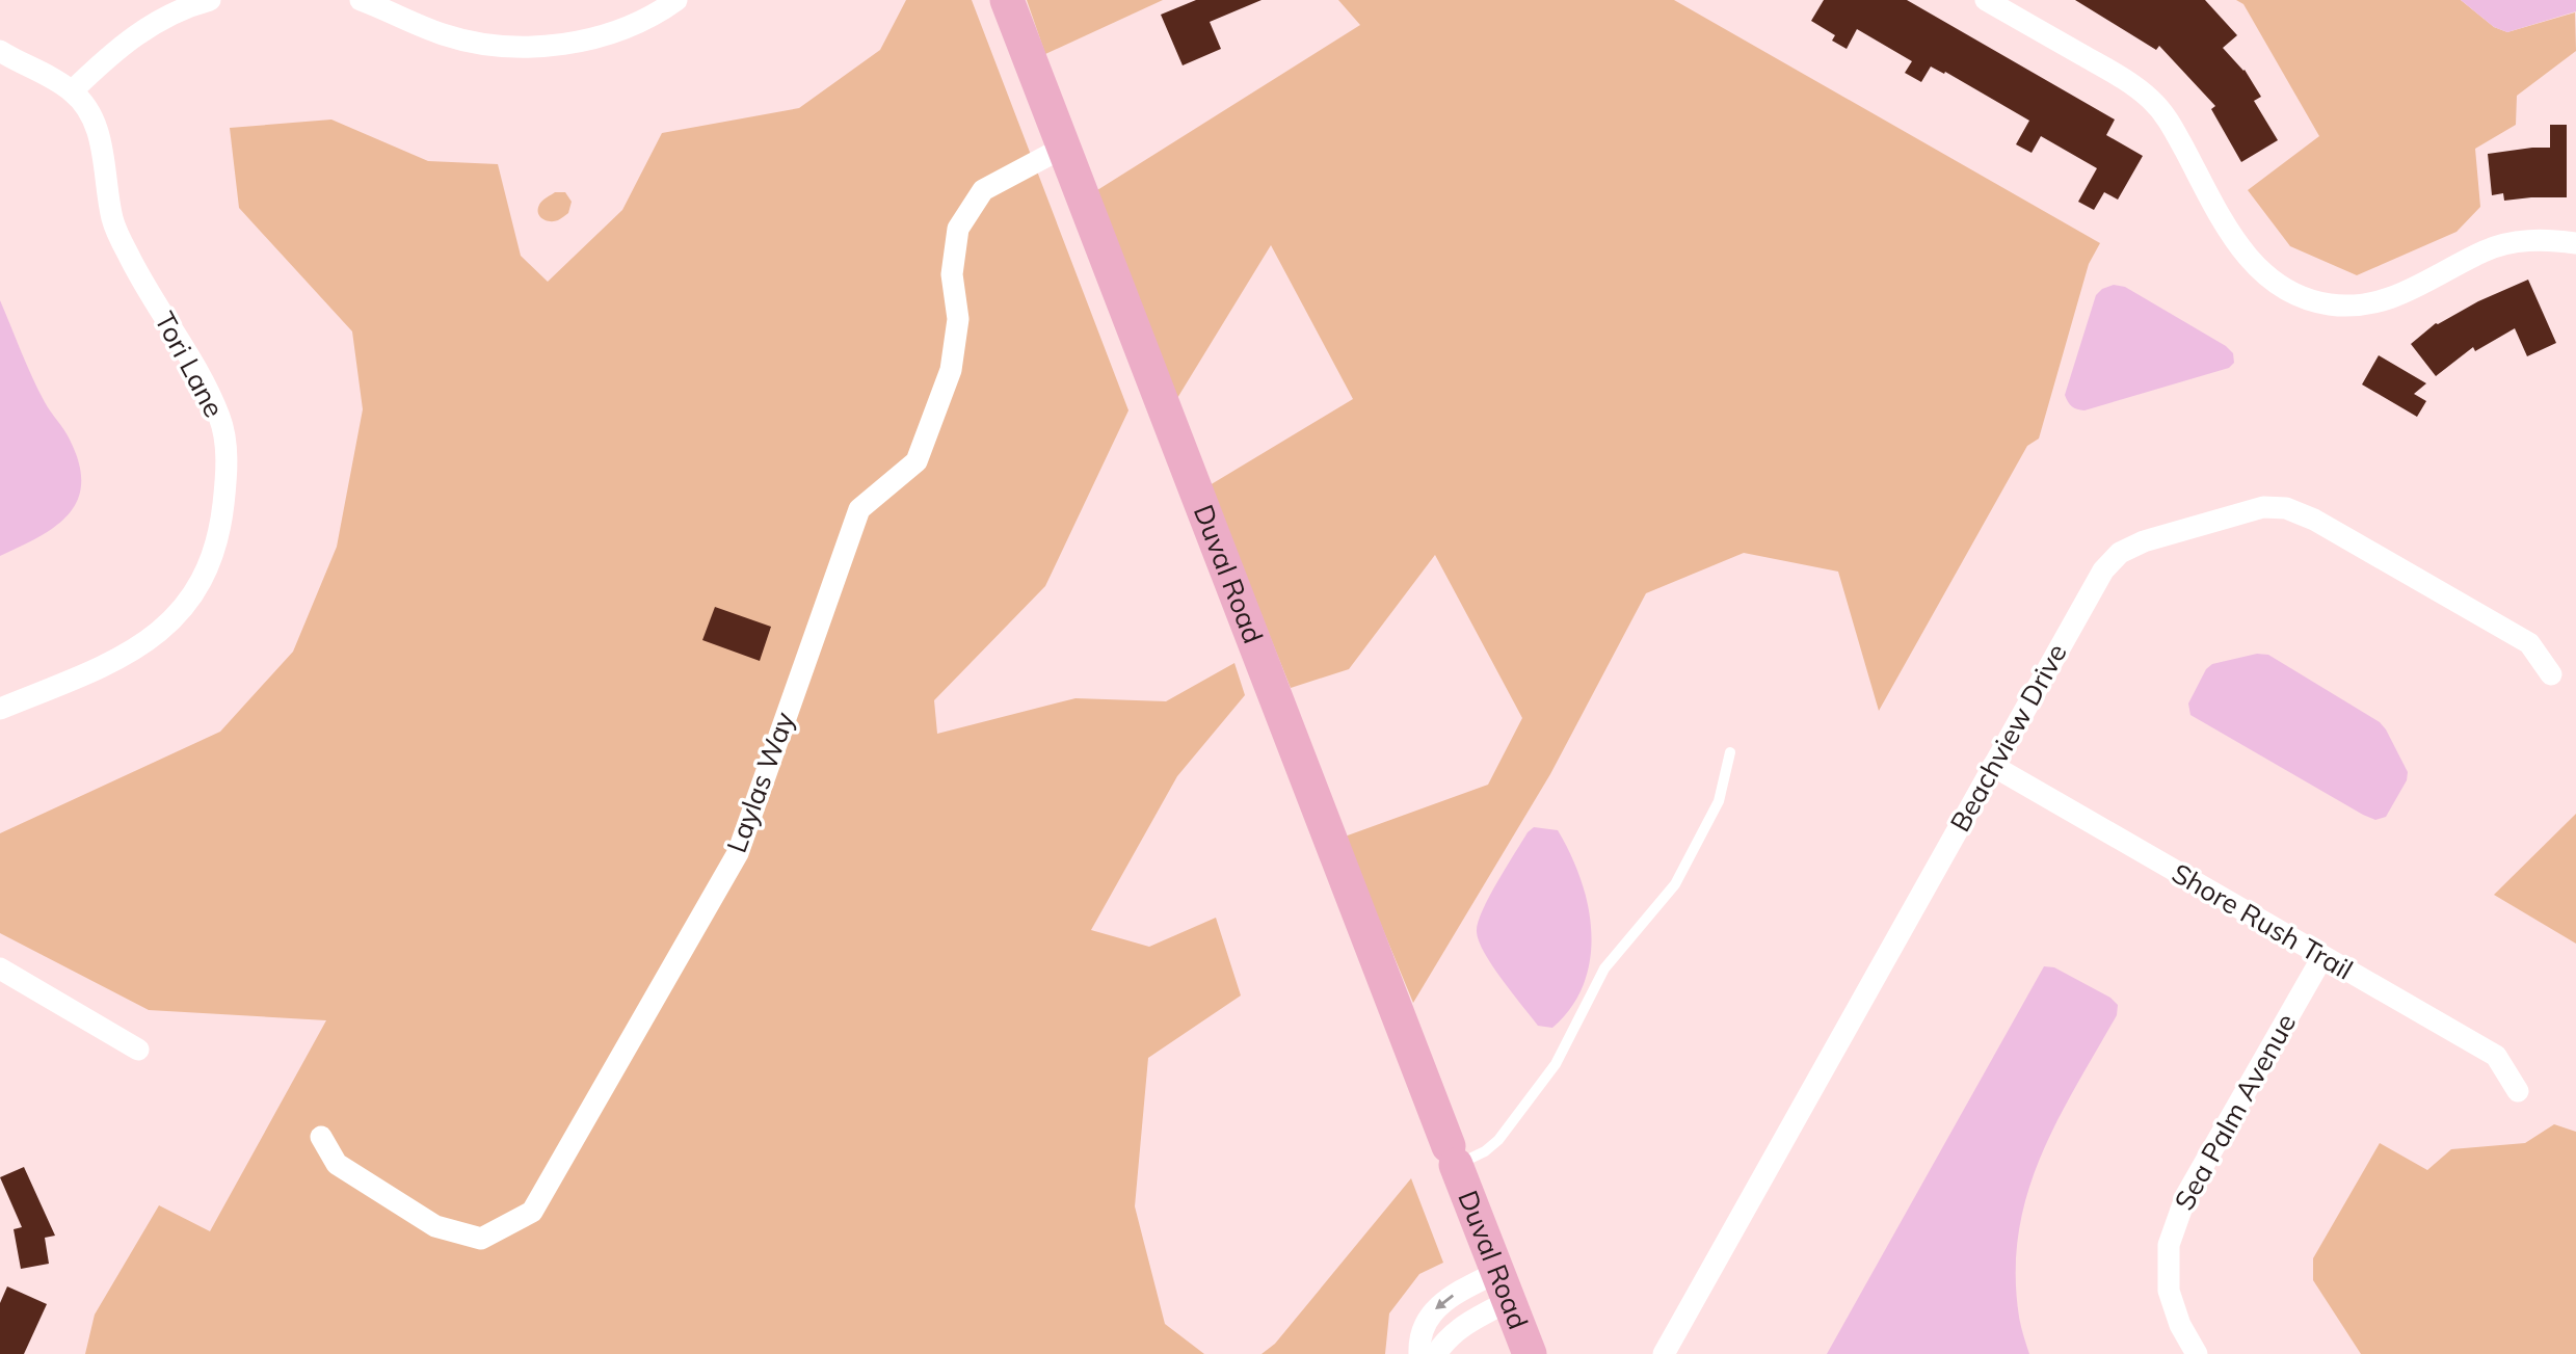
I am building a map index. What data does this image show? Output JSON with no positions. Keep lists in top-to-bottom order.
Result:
{
  "streets": {
    "main road": ["Duval Road"],
    "street": [
      "Tori Lane",
      "Beachview Drive",
      "Laylas Way",
      "Shore Rush Trail",
      "Sea Palm Avenue"
    ]
  },
  "crossings": [
    ["Duval Road", "Laylas Way"],
    ["Beachview Drive", "Shore Rush Trail"],
    ["Shore Rush Trail", "Sea Palm Avenue"]
  ]
}
